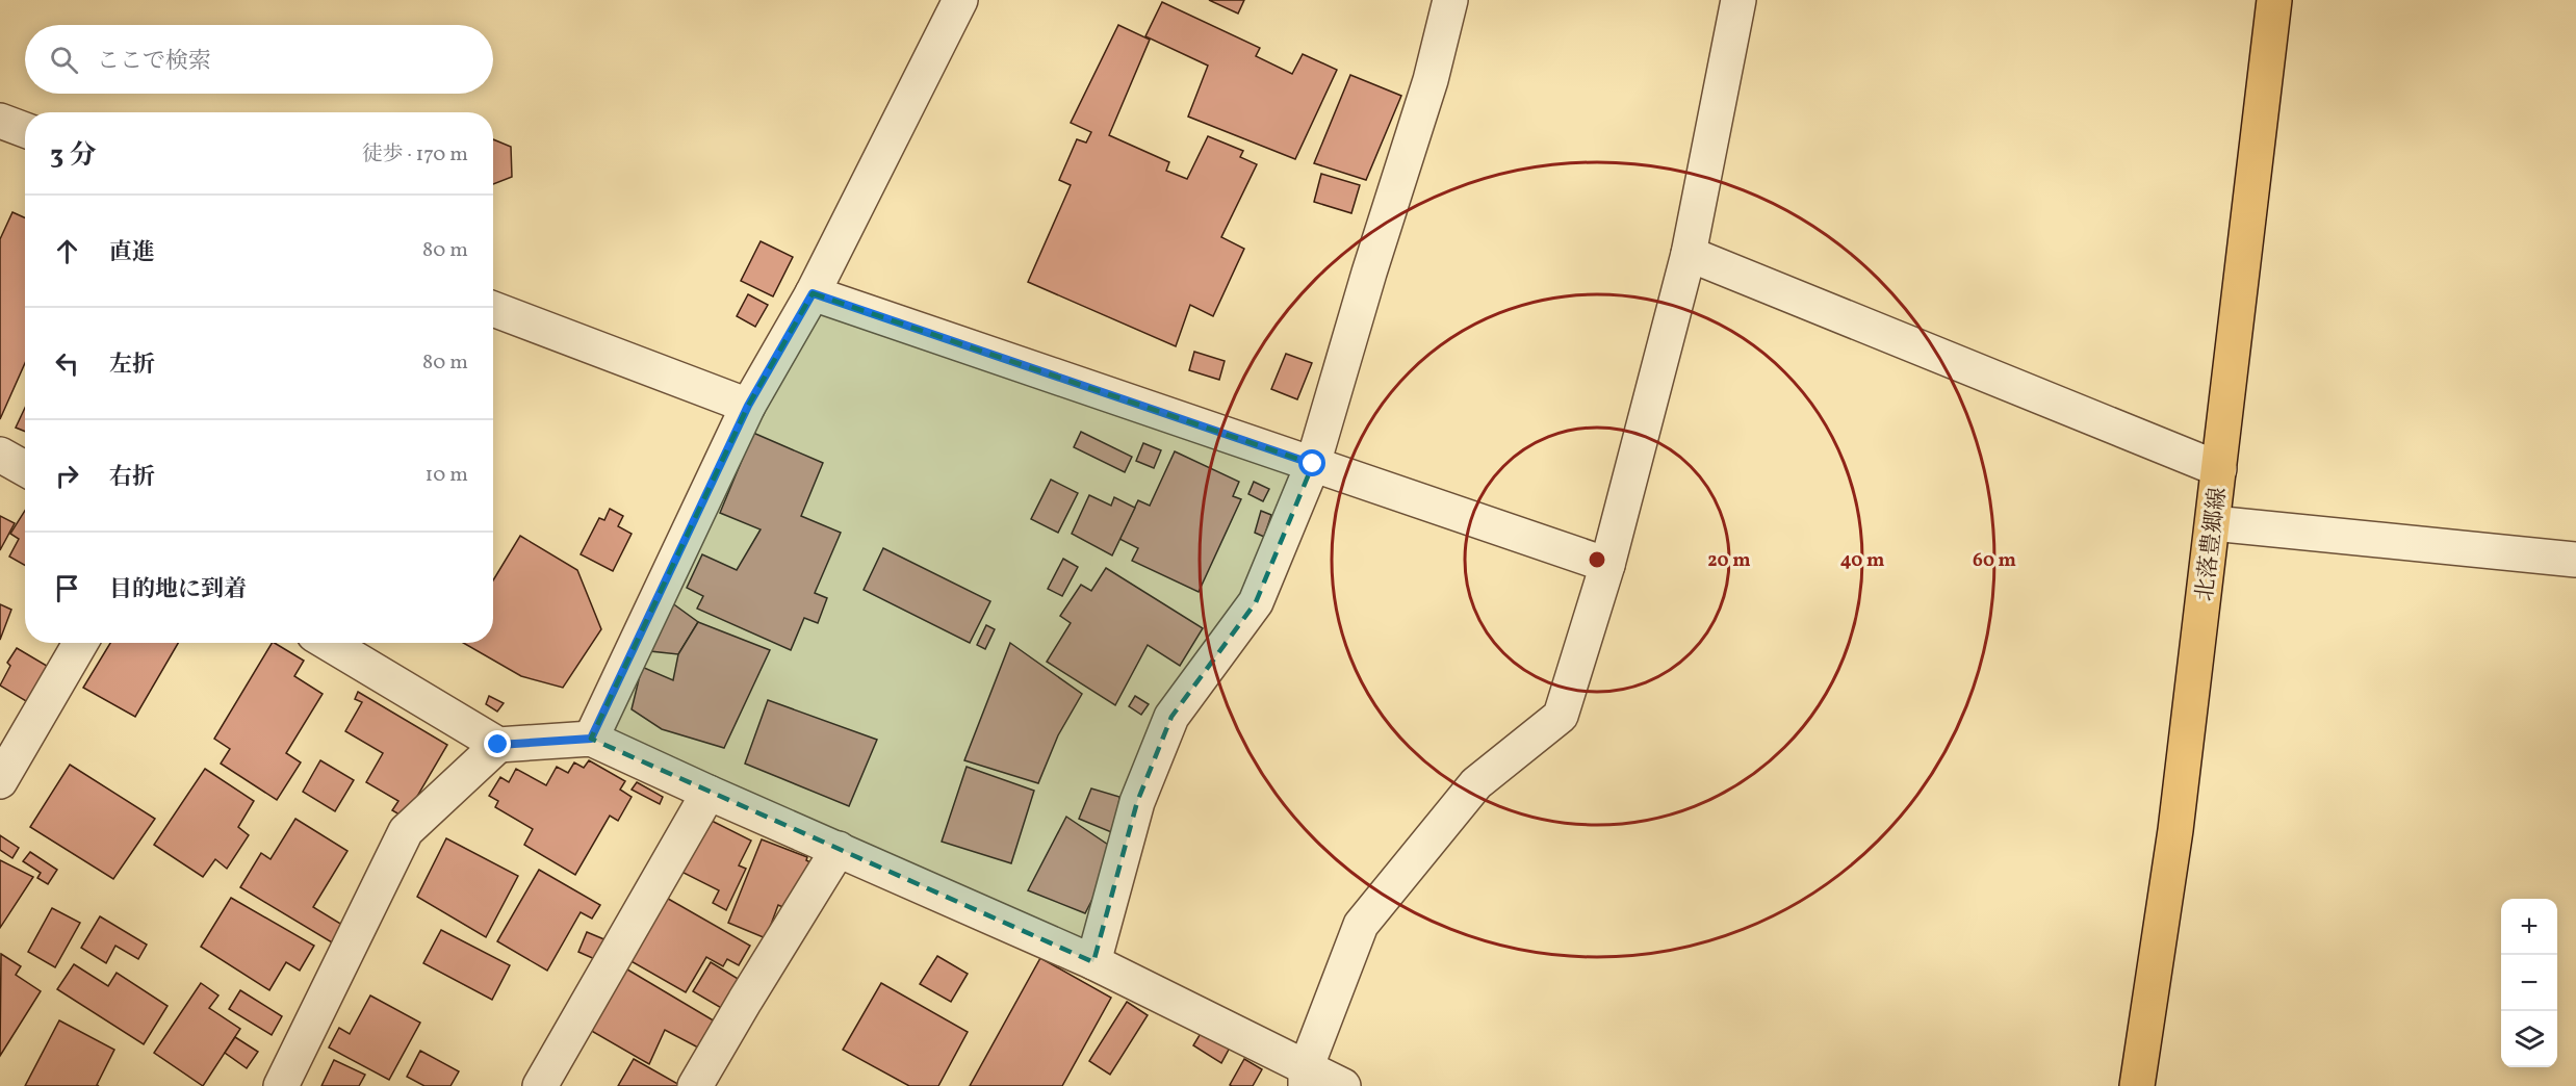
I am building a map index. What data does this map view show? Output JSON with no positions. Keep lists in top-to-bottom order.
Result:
{
  "streets": {
    "main road": ["北落豊郷線"]
  },
  "page": {
    "search": "ここで検索",
    "heading": ["3 分", "徒歩 · 170 m"],
    "list": [
      ["直進", "80 m"],
      ["左折", "80 m"],
      ["右折", "10 m"],
      "目的地に到着"
    ],
    "map_buttons": ["+", "−"]
  },
  "rings": ["20 m", "40 m", "60 m"]
}
